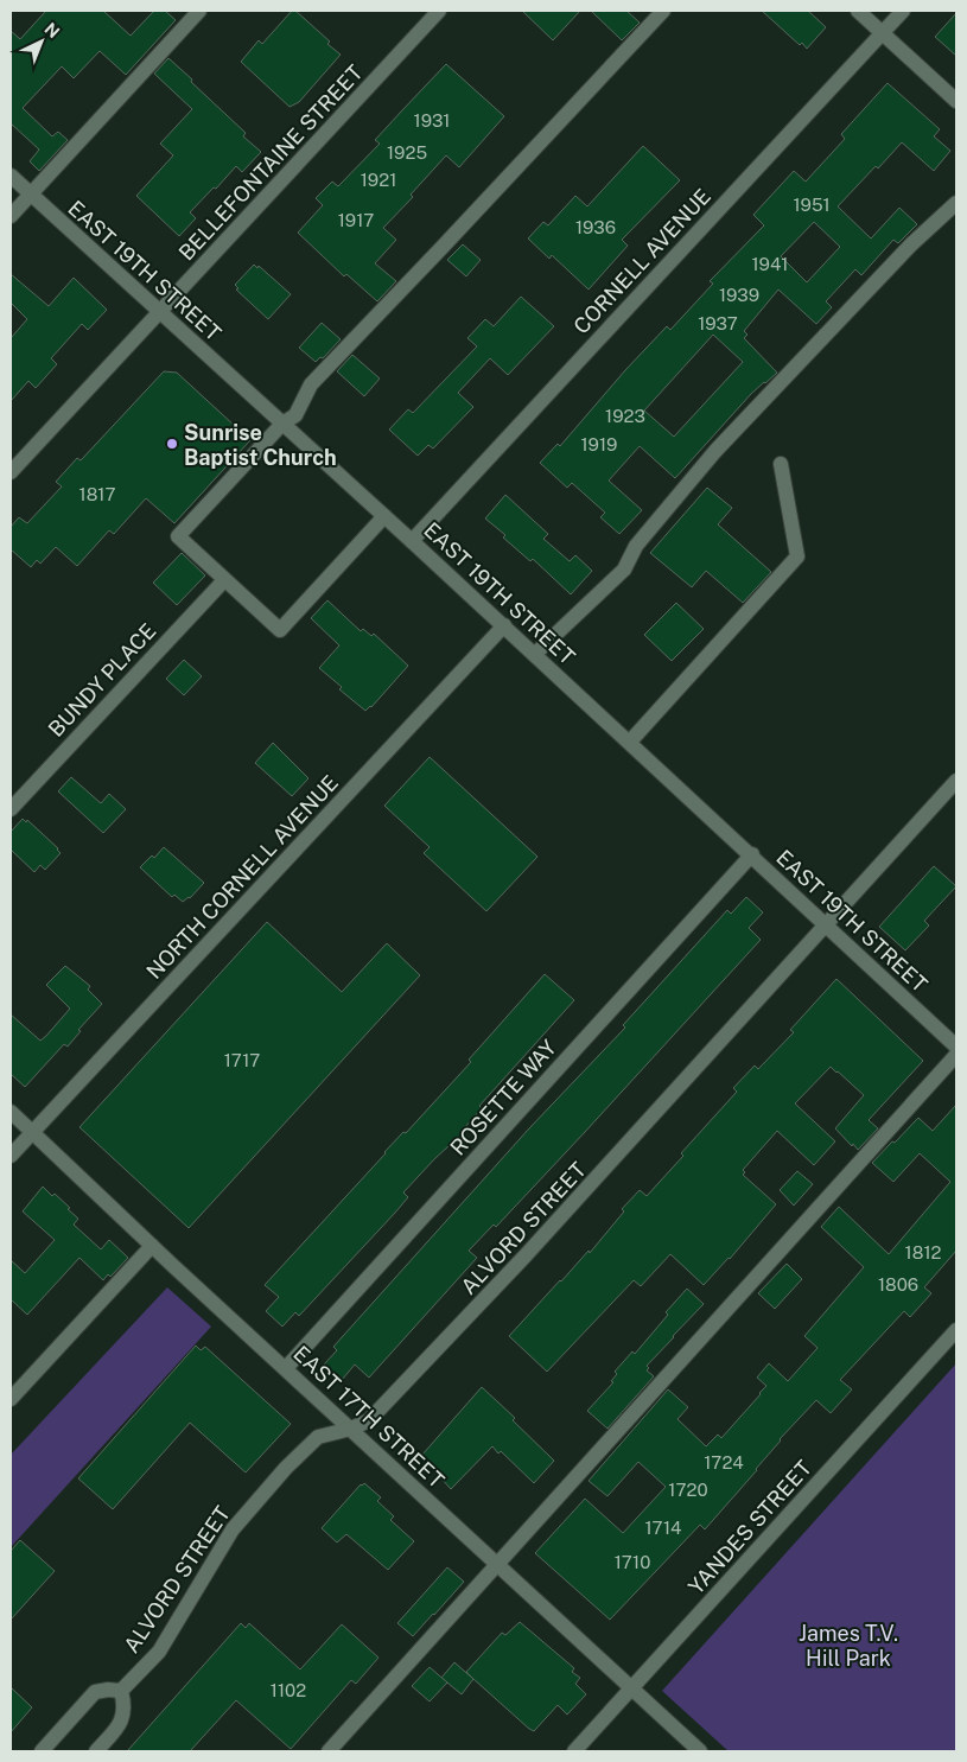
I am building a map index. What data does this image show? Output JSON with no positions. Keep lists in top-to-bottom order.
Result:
{
  "streets": {
    "street": [
      "BELLEFONTAINE STREET",
      "CORNELL AVENUE",
      "EAST 19TH STREET",
      "BUNDY PLACE",
      "NORTH CORNELL AVENUE",
      "ROSETTE WAY",
      "ALVORD STREET",
      "EAST 17TH STREET",
      "YANDES STREET"
    ]
  },
  "crossings": [
    ["BELLEFONTAINE STREET", "EAST 19TH STREET"],
    ["CORNELL AVENUE", "EAST 19TH STREET"],
    ["EAST 19TH STREET", "NORTH CORNELL AVENUE"],
    ["EAST 19TH STREET", "ROSETTE WAY"],
    ["EAST 19TH STREET", "ALVORD STREET"],
    ["NORTH CORNELL AVENUE", "EAST 17TH STREET"],
    ["ROSETTE WAY", "EAST 17TH STREET"],
    ["ALVORD STREET", "EAST 17TH STREET"],
    ["EAST 17TH STREET", "YANDES STREET"]
  ],
  "parks": ["James T.V. Hill Park"],
  "places": ["Sunrise Baptist Church"],
  "house_numbers": [
    "1931",
    "1925",
    "1921",
    "1951",
    "1917",
    "1936",
    "1941",
    "1939",
    "1937",
    "1923",
    "1919",
    "1817",
    "1717",
    "1812",
    "1806",
    "1724",
    "1720",
    "1714",
    "1710",
    "1102"
  ],
  "north": "top right"
}
